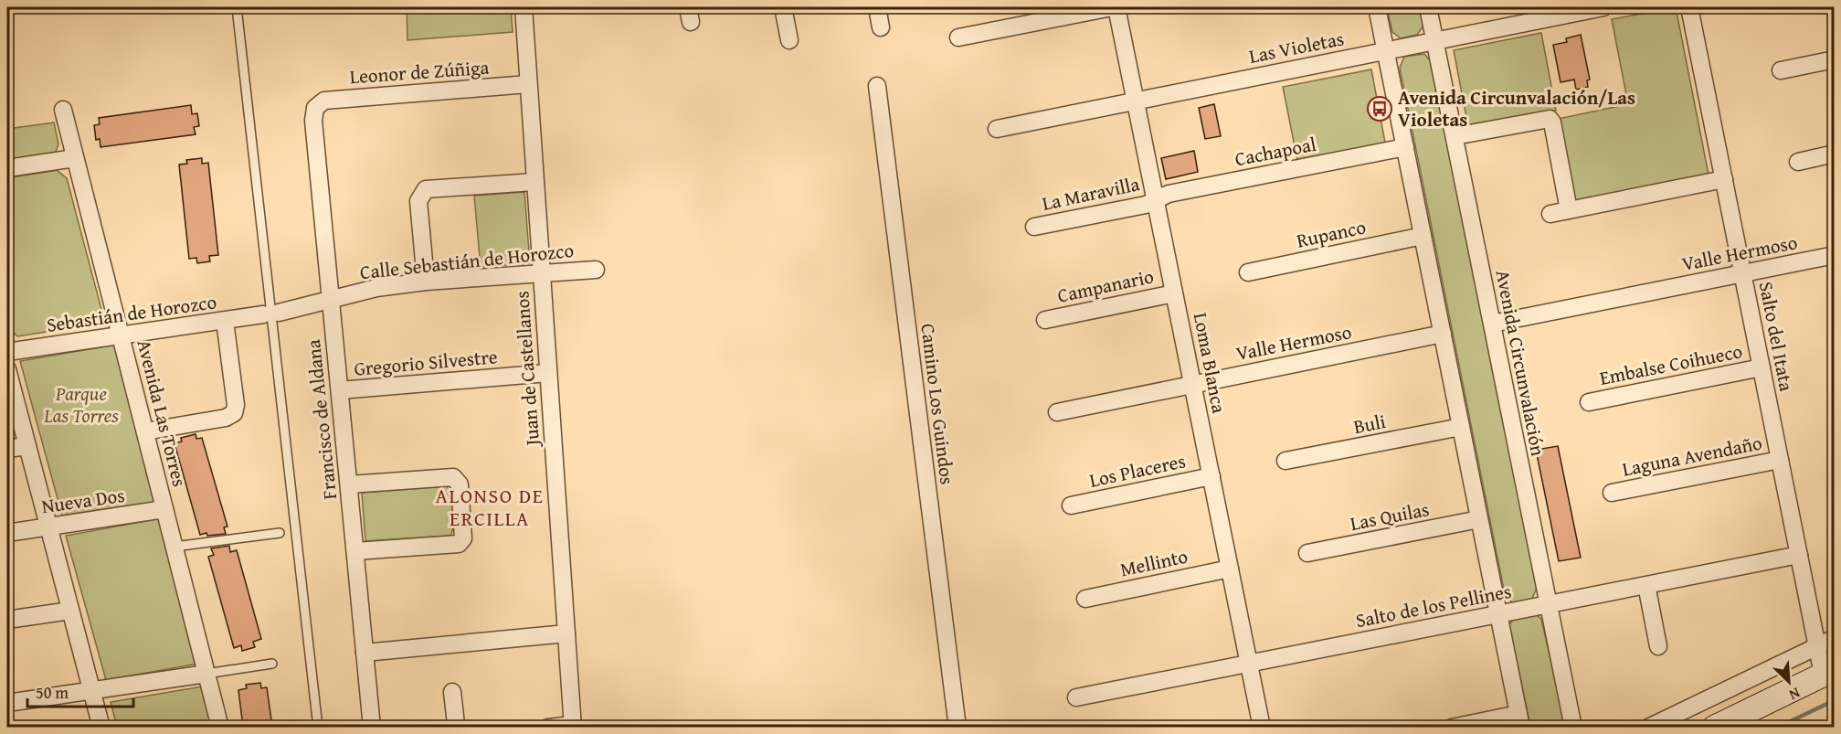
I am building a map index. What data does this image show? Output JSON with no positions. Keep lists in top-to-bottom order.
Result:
{
  "streets": {
    "street": [
      "Las Violetas",
      "Leonor de Zúñiga",
      "Cachapoal",
      "La Maravilla",
      "Rupanco",
      "Valle Hermoso",
      "Calle Sebastián de Horozco",
      "Campanario",
      "Sebastián de Horozco",
      "Salto del Itata",
      "Gregorio Silvestre",
      "Loma Blanca",
      "Avenida Circunvalación",
      "Embalse Coihueco",
      "Juan de Castellanos",
      "Camino Los Guindos",
      "Avenida Las Torres",
      "Francisco de Aldana",
      "Buli",
      "Laguna Avendaño",
      "Los Placeres",
      "Nueva Dos",
      "Las Quilas",
      "Mellinto",
      "Salto de los Pellines"
    ]
  },
  "crossings": [
    ["Las Violetas", "Loma Blanca"],
    ["Las Violetas", "Avenida Circunvalación"],
    ["Leonor de Zúñiga", "Juan de Castellanos"],
    ["Leonor de Zúñiga", "Francisco de Aldana"],
    ["Cachapoal", "La Maravilla"],
    ["Cachapoal", "Loma Blanca"],
    ["La Maravilla", "Loma Blanca"],
    ["Valle Hermoso", "Salto del Itata"],
    ["Valle Hermoso", "Loma Blanca"],
    ["Valle Hermoso", "Avenida Circunvalación"],
    ["Calle Sebastián de Horozco", "Sebastián de Horozco"],
    ["Calle Sebastián de Horozco", "Juan de Castellanos"],
    ["Calle Sebastián de Horozco", "Francisco de Aldana"],
    ["Campanario", "Loma Blanca"],
    ["Sebastián de Horozco", "Avenida Las Torres"],
    ["Salto del Itata", "Embalse Coihueco"],
    ["Salto del Itata", "Laguna Avendaño"],
    ["Salto del Itata", "Salto de los Pellines"],
    ["Gregorio Silvestre", "Juan de Castellanos"],
    ["Gregorio Silvestre", "Francisco de Aldana"],
    ["Loma Blanca", "Los Placeres"],
    ["Loma Blanca", "Mellinto"],
    ["Loma Blanca", "Salto de los Pellines"],
    ["Avenida Circunvalación", "Salto de los Pellines"],
    ["Avenida Las Torres", "Nueva Dos"]
  ],
  "districts": ["ALONSO DE ERCILLA"],
  "parks": ["Parque Las Torres"],
  "places": {
    "bus stop": ["Avenida Circunvalación/Las Violetas"]
  },
  "scale_bar": "50 m",
  "north": "bottom right"
}
